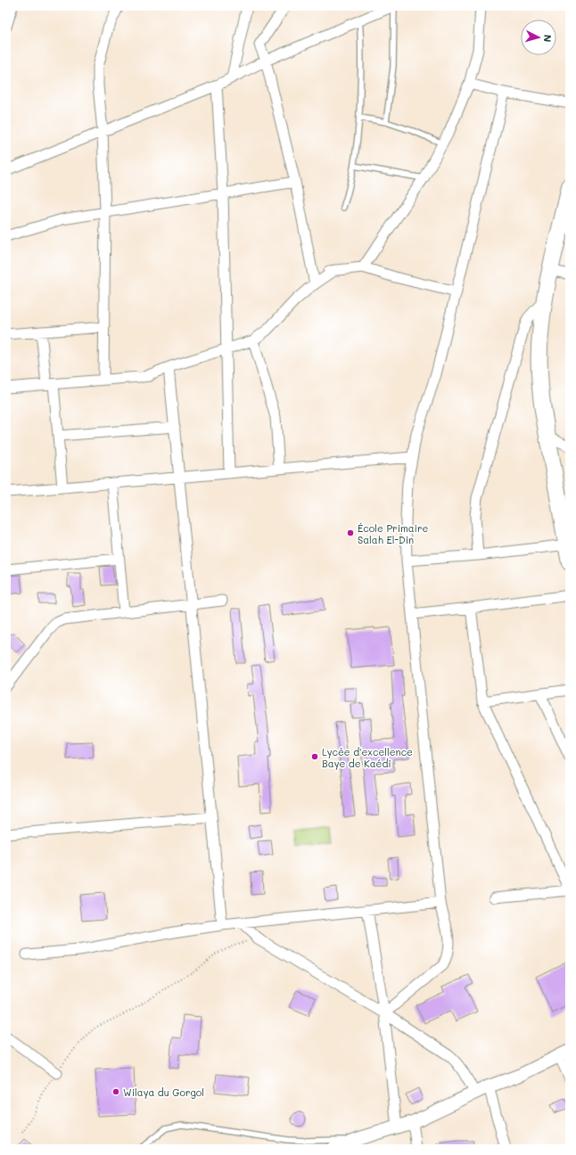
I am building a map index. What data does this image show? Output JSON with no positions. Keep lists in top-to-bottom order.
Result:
{
  "places": ["École Primaire Salah El-Din", "Lycée d'excellence Baye de Kaédi", "Wilaya du Gorgol"],
  "north": "right"
}
